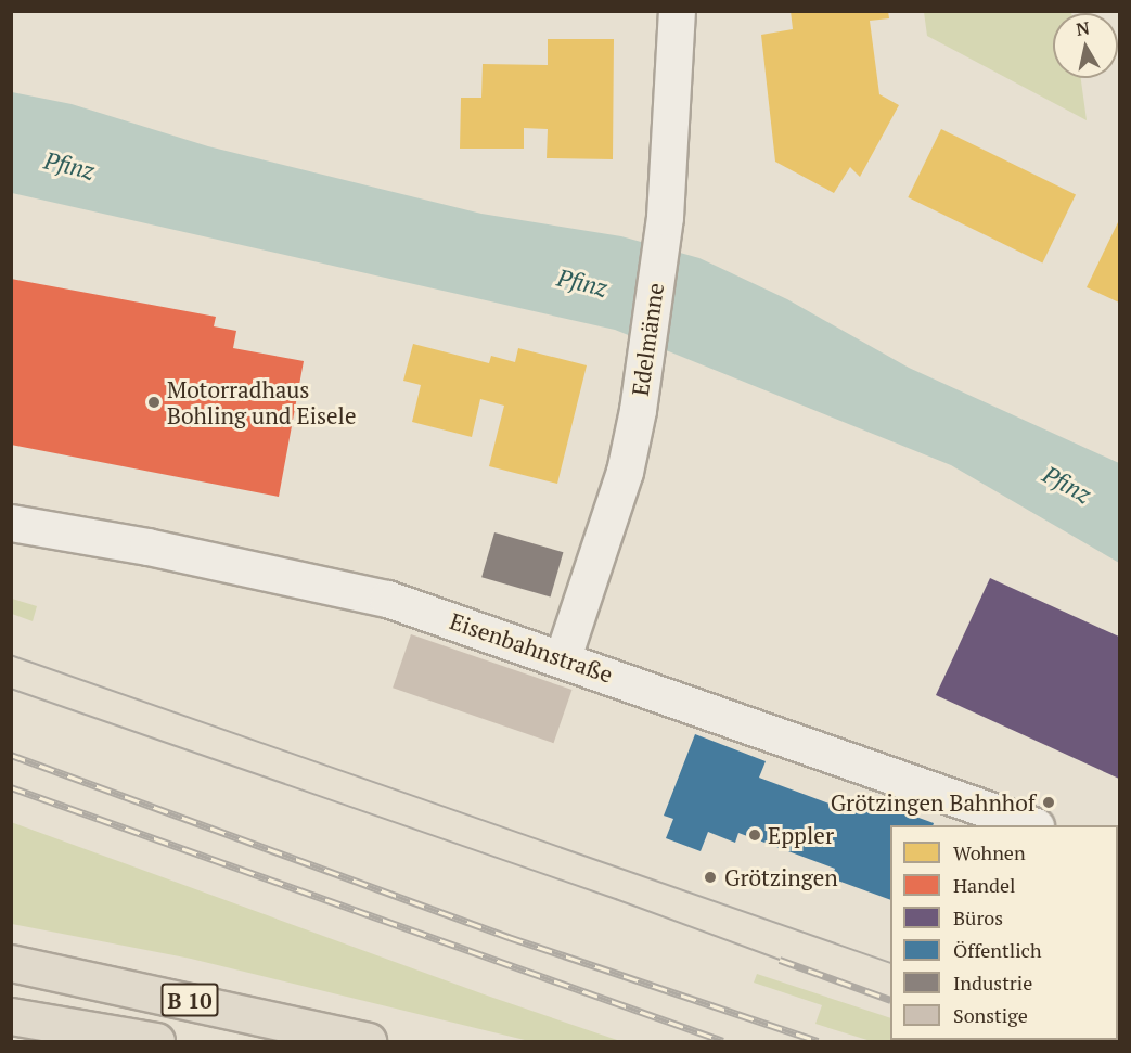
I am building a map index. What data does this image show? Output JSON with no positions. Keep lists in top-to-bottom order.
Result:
{
  "streets": {
    "highway": ["B 10"],
    "street": ["Edelmänne", "Eisenbahnstraße"]
  },
  "crossings": [
    ["Edelmänne", "Eisenbahnstraße"]
  ],
  "water": ["Pfinz"],
  "places": [
    "Motorradhaus Bohling und Eisele",
    "Grötzingen Bahnhof",
    "Eppler",
    "Grötzingen"
  ],
  "legend": [
    "Wohnen",
    "Handel",
    "Büros",
    "Öffentlich",
    "Industrie",
    "Sonstige"
  ],
  "north": "top"
}
